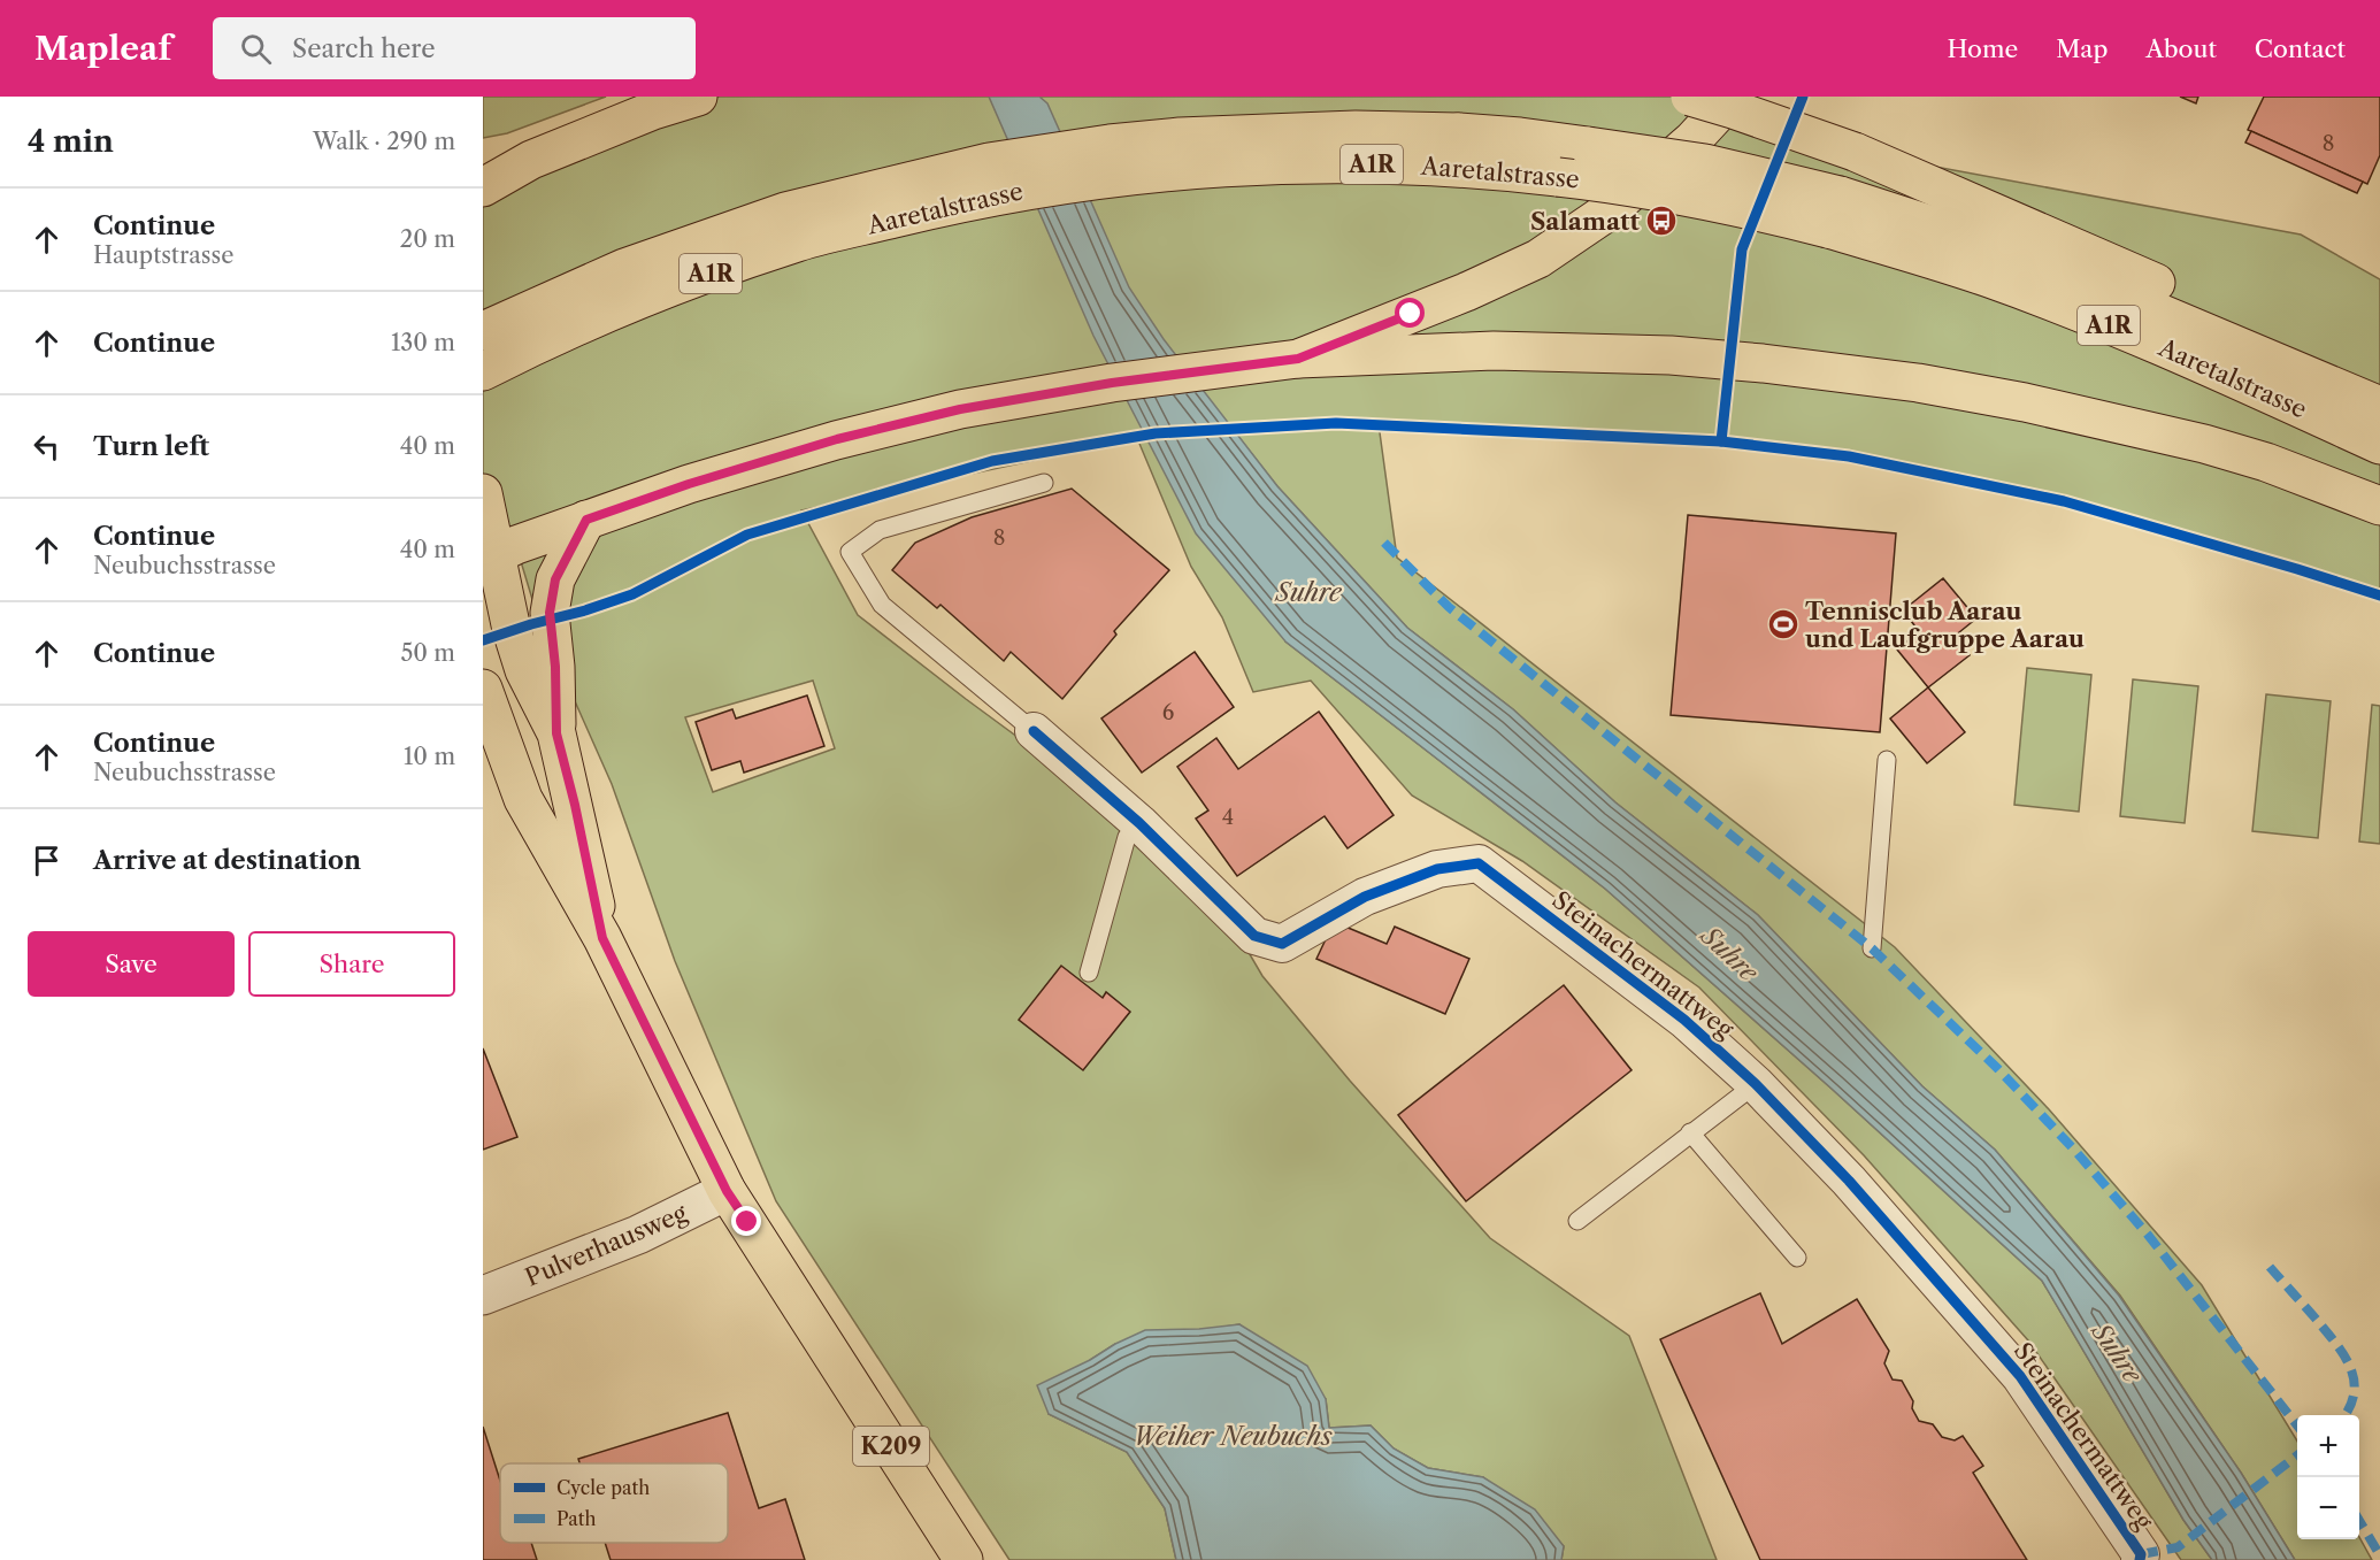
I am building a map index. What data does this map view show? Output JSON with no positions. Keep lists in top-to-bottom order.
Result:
{
  "streets": {
    "main road": ["A1R", "Aaretalstrasse", "K209"],
    "street": ["Steinachermattweg", "Pulverhausweg"]
  },
  "crossings": [
    ["Pulverhausweg", "K209"]
  ],
  "water": ["Suhre", "Weiher Neubuchs"],
  "places": {
    "bus stop": ["Salamatt"],
    "sports": ["Tennisclub Aarau und Laufgruppe Aarau"]
  },
  "house_numbers": [
    "8",
    "8",
    "6",
    "4"
  ],
  "legend": ["Cycle path", "Path"],
  "page": {
    "header": "Mapleaf",
    "search": "Search here",
    "nav": [
      "Home",
      "Map",
      "About",
      "Contact"
    ],
    "heading": ["4 min", "Walk · 290 m"],
    "list": [
      ["Continue", "Hauptstrasse", "20 m"],
      ["Continue", "130 m"],
      ["Turn left", "40 m"],
      ["Continue", "Neubuchsstrasse", "40 m"],
      ["Continue", "50 m"],
      ["Continue", "Neubuchsstrasse", "10 m"],
      "Arrive at destination"
    ],
    "buttons": ["Save", "Share"],
    "map_buttons": ["+", "−"]
  }
}
